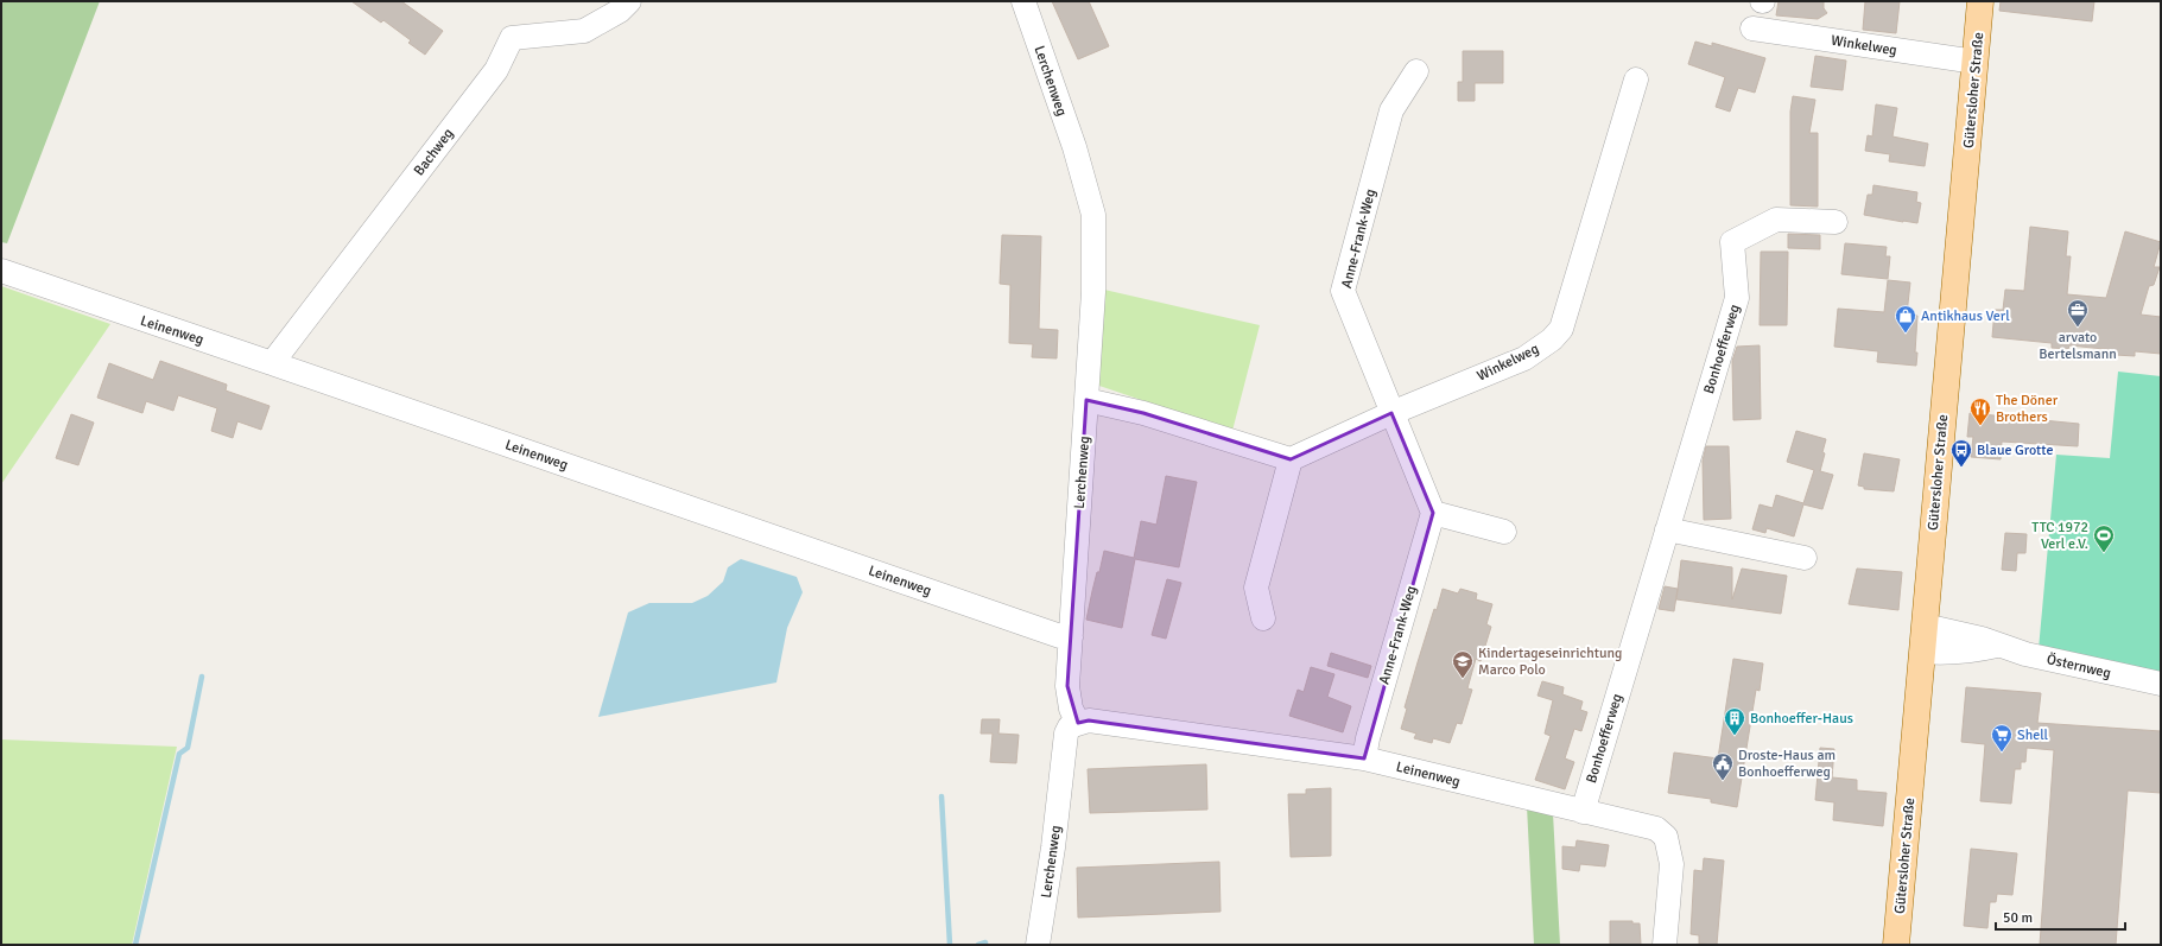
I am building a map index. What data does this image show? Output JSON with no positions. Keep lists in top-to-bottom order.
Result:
{
  "streets": {
    "main road": ["Gütersloher Straße"],
    "street": [
      "Winkelweg",
      "Lerchenweg",
      "Bachweg",
      "Anne-Frank-Weg",
      "Leinenweg",
      "Bonhoefferweg",
      "Östernweg"
    ]
  },
  "crossings": [
    ["Winkelweg", "Gütersloher Straße"],
    ["Winkelweg", "Anne-Frank-Weg"],
    ["Lerchenweg", "Leinenweg"],
    ["Gütersloher Straße", "Östernweg"],
    ["Bachweg", "Leinenweg"],
    ["Anne-Frank-Weg", "Leinenweg"],
    ["Leinenweg", "Bonhoefferweg"]
  ],
  "places": {
    "office": ["arvato Bertelsmann"],
    "shop": ["Antikhaus Verl"],
    "restaurant": ["The Döner Brothers"],
    "bus stop": ["Blaue Grotte"],
    "sports": ["TTC 1972 Verl e.V."],
    "school or university": ["Kindertageseinrichtung Marco Polo"],
    "building": ["Bonhoeffer-Haus"],
    "supermarket": ["Shell"],
    "public building": ["Droste-Haus am Bonhoefferweg"]
  },
  "scale_bar": "50 m"
}
